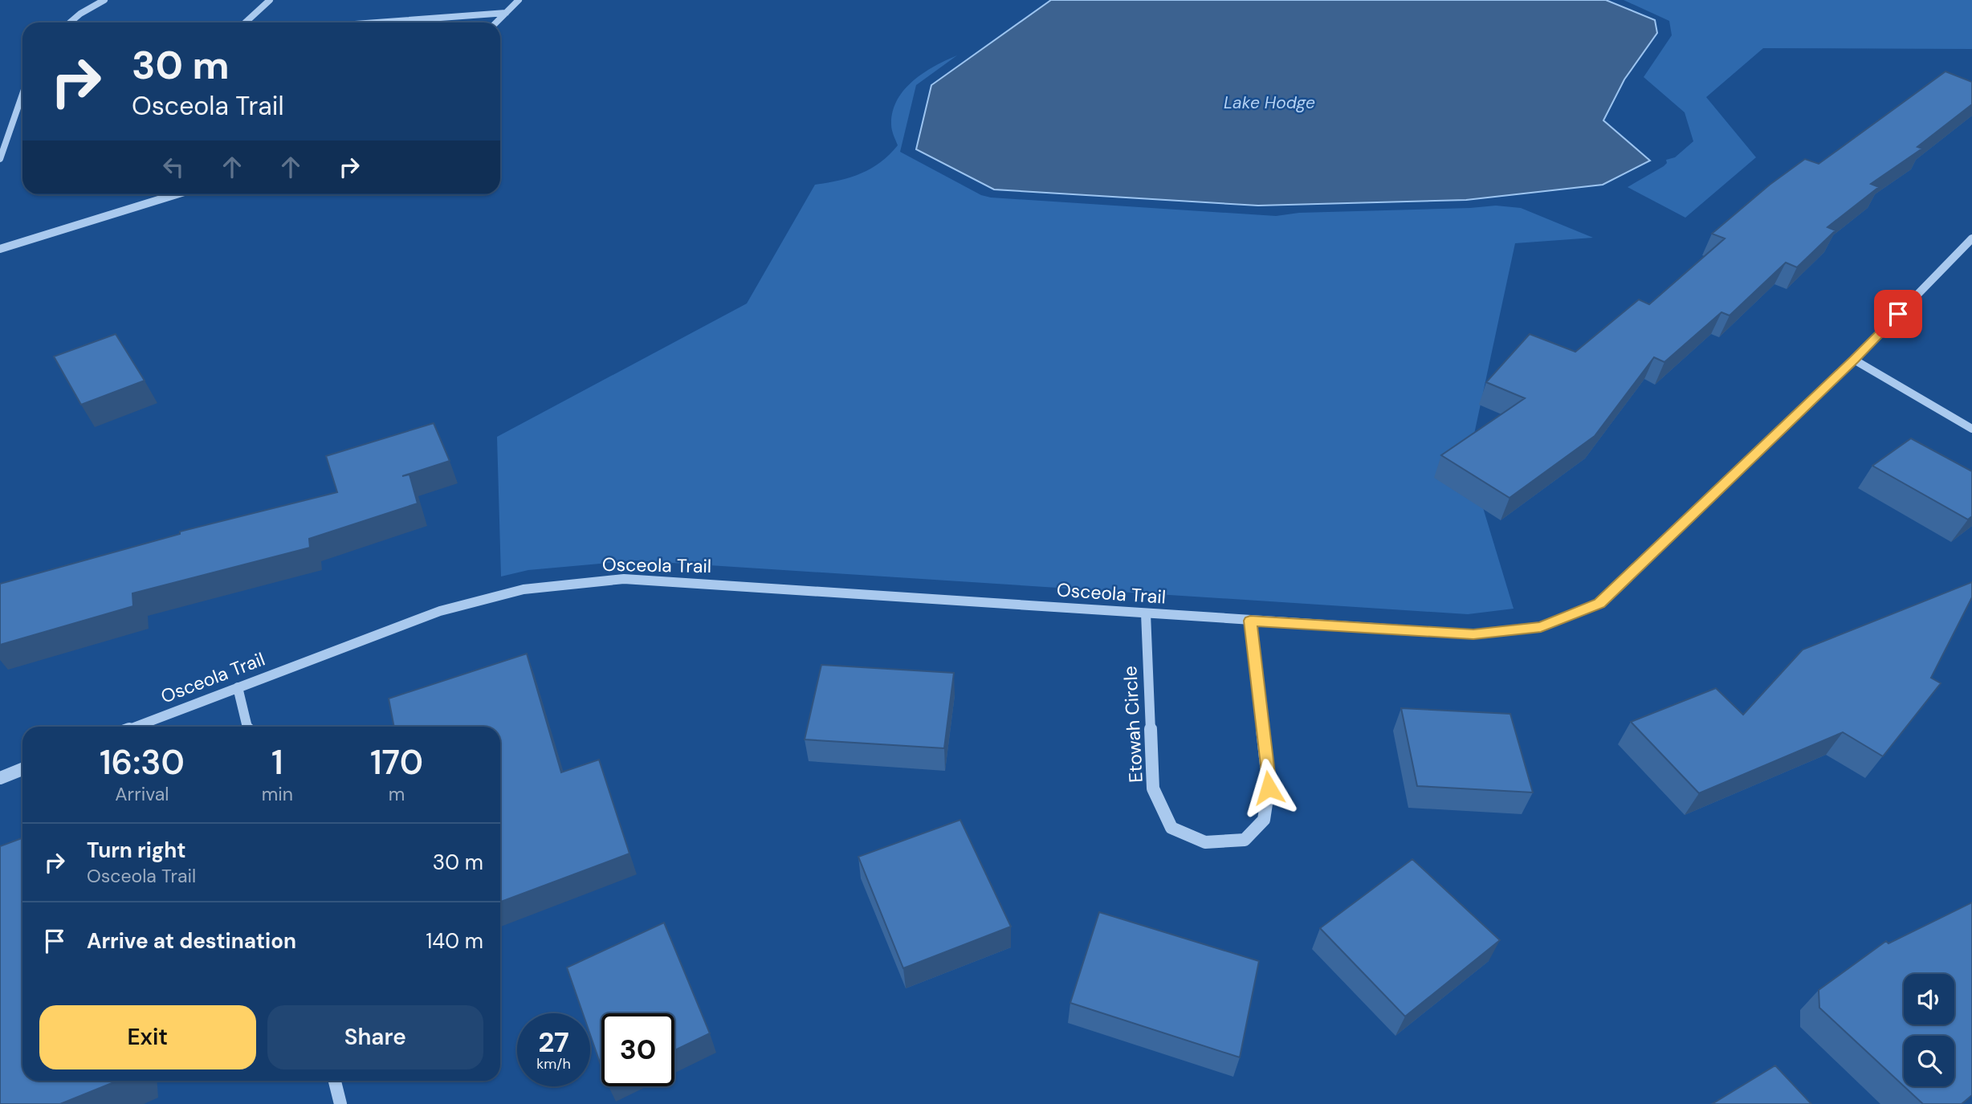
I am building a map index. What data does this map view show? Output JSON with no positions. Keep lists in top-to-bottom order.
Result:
{
  "streets": {
    "street": ["Osceola Trail", "Etowah Circle"]
  },
  "crossings": [
    ["Osceola Trail", "Etowah Circle"]
  ],
  "water": ["Lake Hodge"],
  "page": {
    "turn": ["30 m", "Osceola Trail"],
    "eta": [
      "16:30",
      "Arrival",
      "1",
      "min",
      "170",
      "m"
    ],
    "list": [
      {
        "name": "Turn right",
        "note": "Osceola Trail",
        "value": "30 m"
      },
      {
        "name": "Arrive at destination",
        "value": "140 m"
      }
    ],
    "buttons": ["Exit", "Share"],
    "speed": "27 km/h",
    "limit": "30"
  }
}
